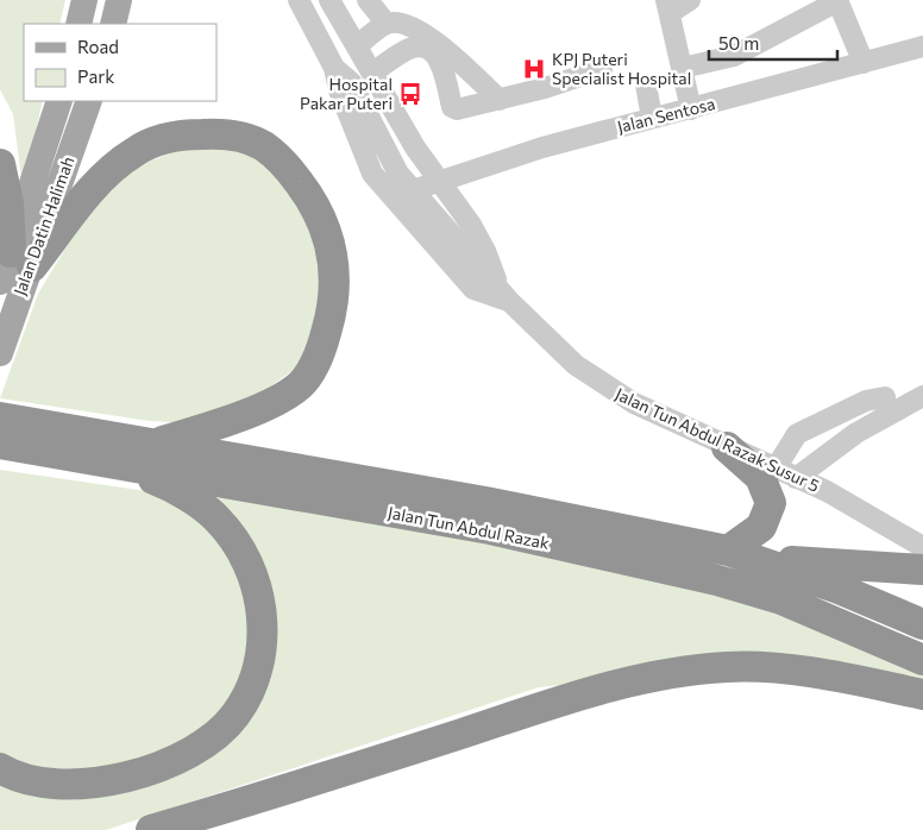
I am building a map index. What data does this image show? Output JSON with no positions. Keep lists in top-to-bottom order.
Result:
{
  "streets": {
    "highway": ["Jalan Tun Abdul Razak"],
    "main road": ["Jalan Datin Halimah"],
    "street": ["Jalan Sentosa", "Jalan Tun Abdul Razak Susur 5"]
  },
  "crossings": [
    ["Jalan Sentosa", "Jalan Tun Abdul Razak Susur 5"]
  ],
  "places": {
    "hospital": ["KPJ Puteri Specialist Hospital"],
    "bus stop": ["Hospital Pakar Puteri"]
  },
  "legend": ["Road", "Park"],
  "scale_bar": "50 m"
}
